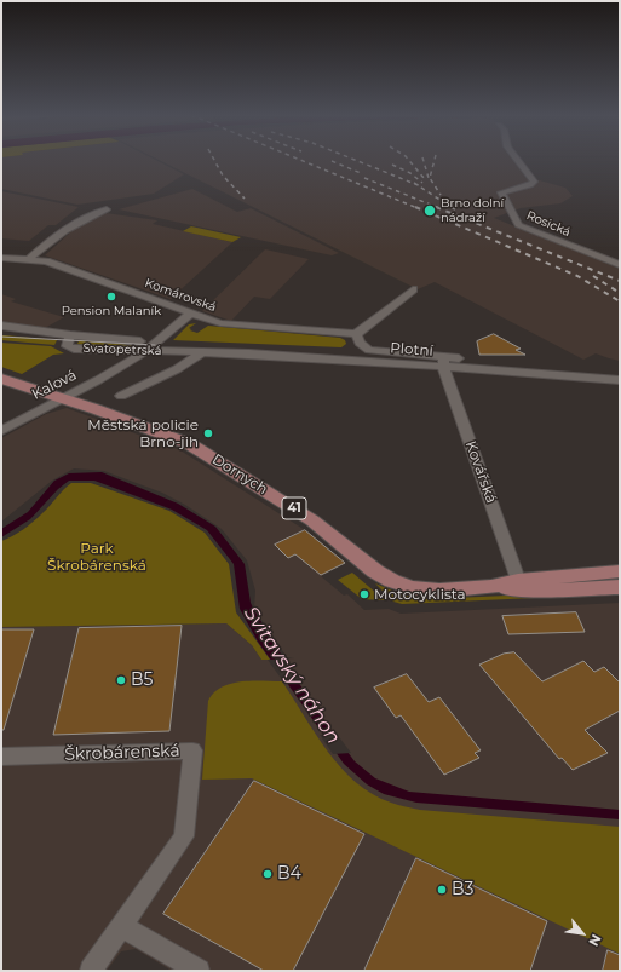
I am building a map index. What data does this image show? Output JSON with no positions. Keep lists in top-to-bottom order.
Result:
{
  "streets": {
    "main road": ["Dornych", "41"],
    "street": [
      "Rosická",
      "Komárovská",
      "Svatopetrská",
      "Plotní",
      "Kalová",
      "Kovářská",
      "Škrobárenská"
    ]
  },
  "crossings": [
    ["Komárovská", "Plotní"],
    ["Komárovská", "Kalová"],
    ["Svatopetrská", "Plotní"],
    ["Svatopetrská", "Kalová"],
    ["Plotní", "Kovářská"],
    ["Kalová", "Dornych"],
    ["Kovářská", "Dornych"]
  ],
  "water": ["Svitavský náhon"],
  "parks": ["Park Škrobárenská"],
  "places": [
    "Brno dolní nádraží",
    "Pension Malaník",
    "Městská policie Brno-jih",
    "Motocyklista",
    "B5",
    "B4",
    "B3"
  ],
  "north": "bottom right"
}
